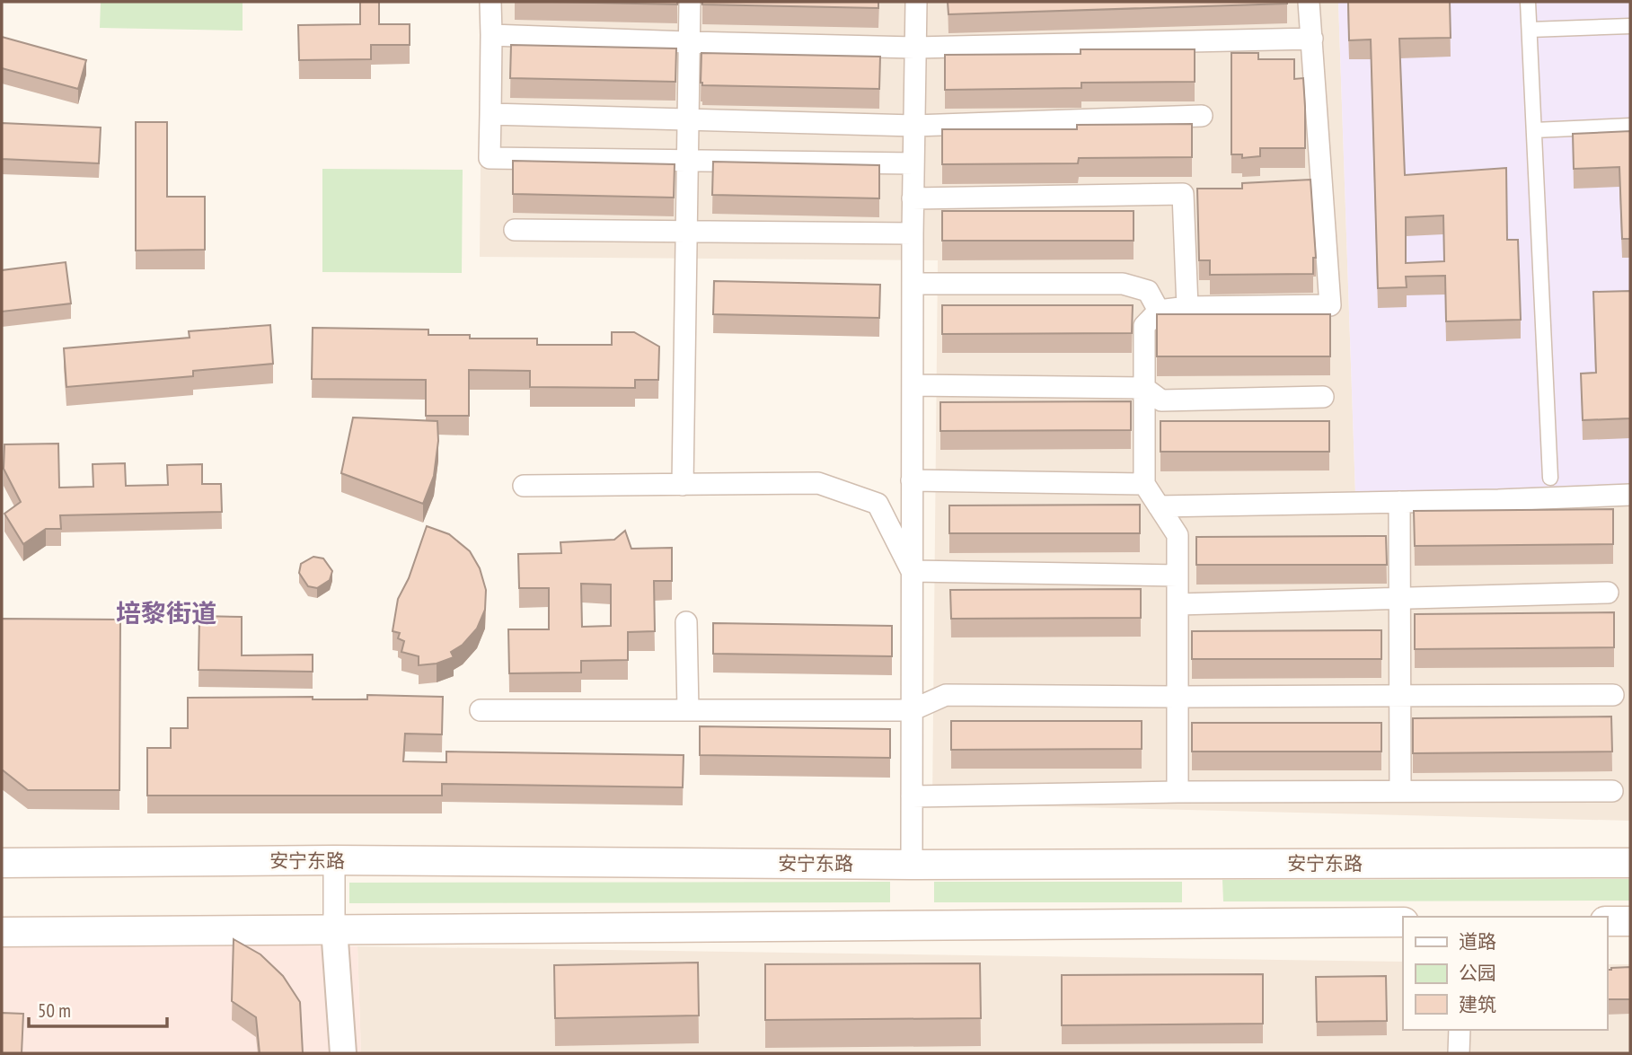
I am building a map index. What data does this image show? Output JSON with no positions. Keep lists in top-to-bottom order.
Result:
{
  "streets": {
    "main road": ["安宁东路"]
  },
  "districts": ["培黎街道"],
  "legend": ["道路", "公园", "建筑"],
  "scale_bar": "50 m"
}
